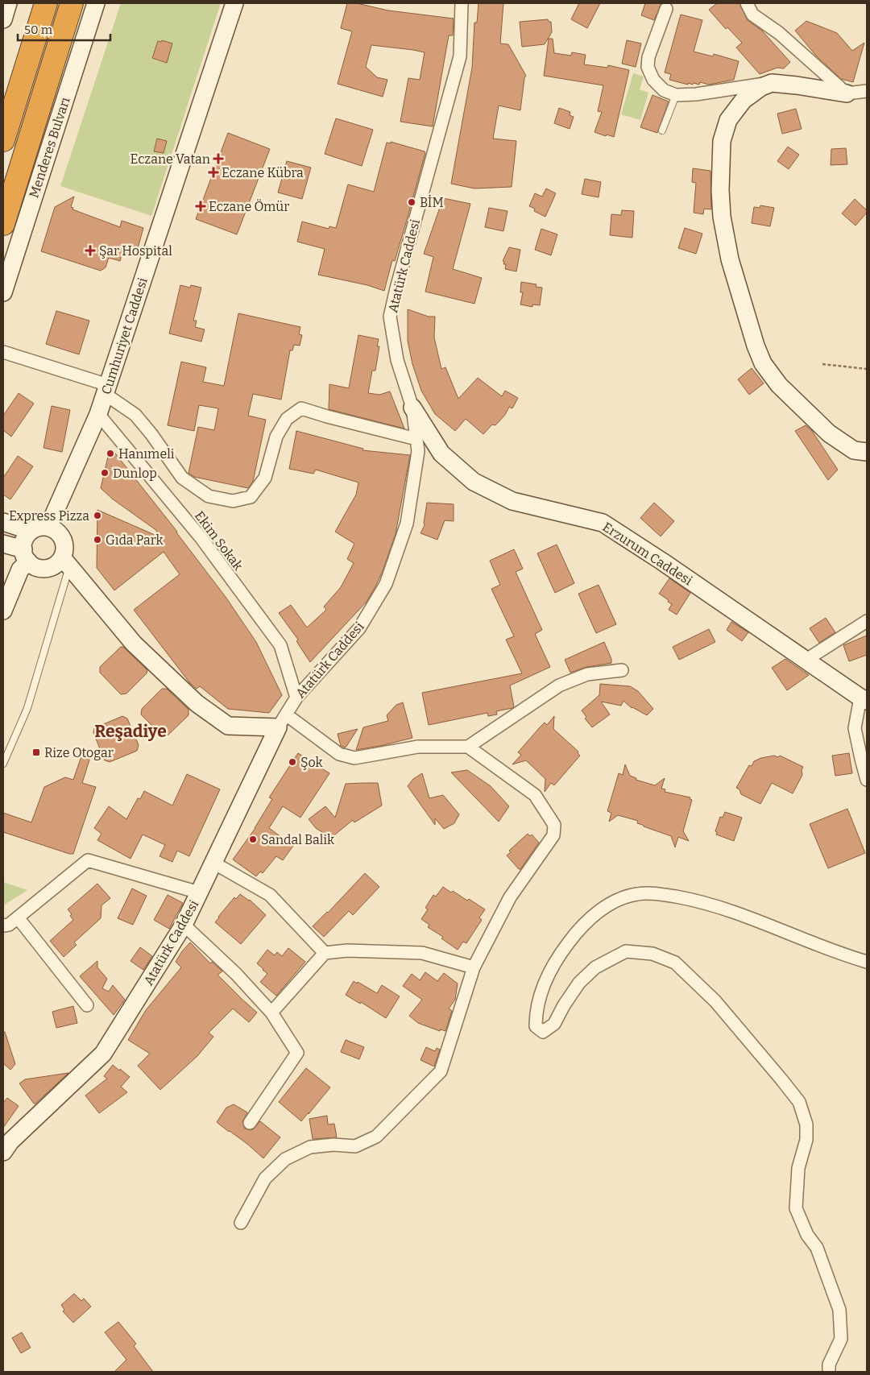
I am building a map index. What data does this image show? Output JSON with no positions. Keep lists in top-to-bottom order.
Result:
{
  "streets": {
    "street": [
      "Menderes Bulvarı",
      "Atatürk Caddesi",
      "Cumhuriyet Caddesi",
      "Ekim Sokak",
      "Erzurum Caddesi"
    ]
  },
  "crossings": [
    ["Atatürk Caddesi", "Ekim Sokak"],
    ["Atatürk Caddesi", "Erzurum Caddesi"],
    ["Cumhuriyet Caddesi", "Ekim Sokak"]
  ],
  "districts": ["Reşadiye"],
  "places": {
    "health": [
      "Eczane Vatan",
      "Eczane Kübra",
      "Eczane Ömür",
      "Şar Hospital"
    ],
    "other": [
      "BİM",
      "Hanımeli",
      "Dunlop",
      "Express Pizza",
      "Gıda Park",
      "Şok",
      "Sandal Balik"
    ],
    "transit": ["Rize Otogar"]
  },
  "scale_bar": "50 m"
}
